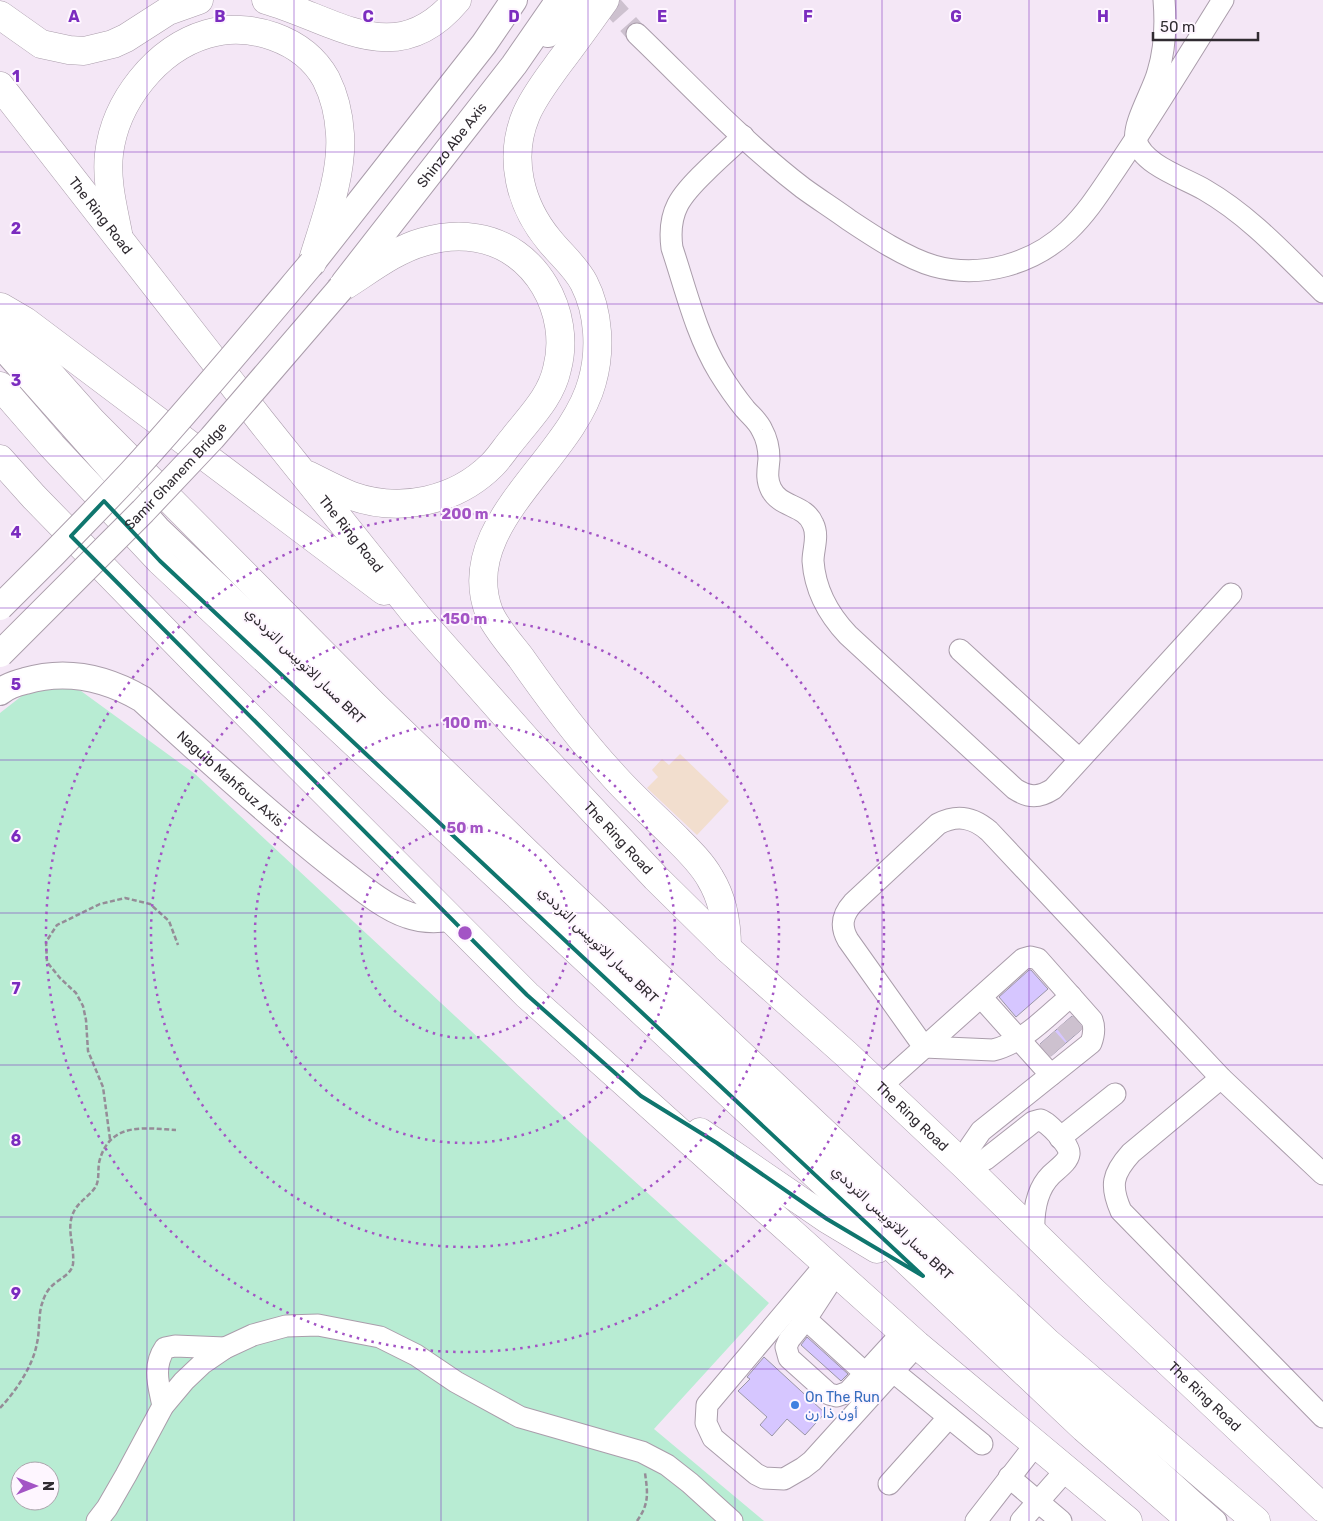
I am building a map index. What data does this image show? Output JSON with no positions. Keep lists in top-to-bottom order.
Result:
{
  "streets": {
    "highway": ["The Ring Road"],
    "main road": ["Shinzo Abe Axis", "Samir Ghanem Bridge", "Naguib Mahfouz Axis"],
    "street": ["مسار الاتوبيس الترددي BRT"]
  },
  "crossings": [
    ["Shinzo Abe Axis", "Samir Ghanem Bridge"]
  ],
  "places": ["On The Run أون ذا رن"],
  "scale_bar": "50 m",
  "north": "right",
  "grid": {
    "columns": [
      "A",
      "B",
      "C",
      "D",
      "E",
      "F",
      "G",
      "H"
    ],
    "rows": [
      "1",
      "2",
      "3",
      "4",
      "5",
      "6",
      "7",
      "8",
      "9"
    ]
  },
  "rings": [
    "200 m",
    "150 m",
    "100 m",
    "50 m"
  ]
}
